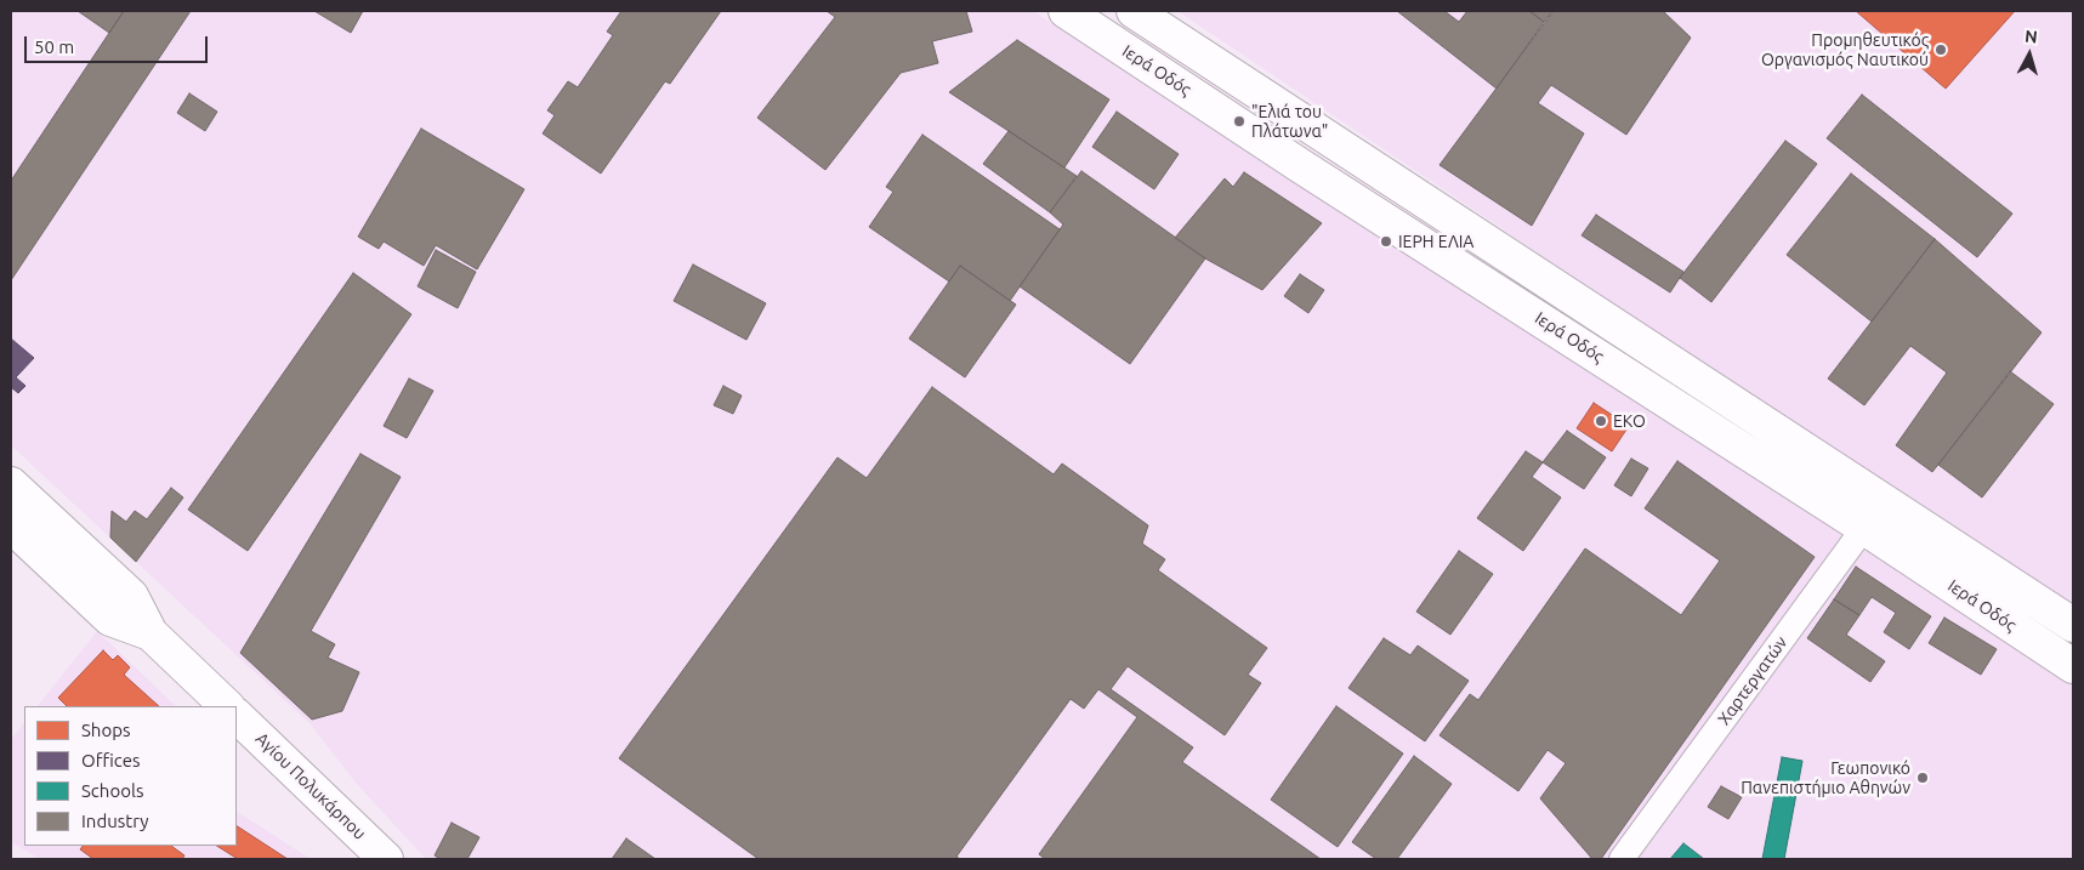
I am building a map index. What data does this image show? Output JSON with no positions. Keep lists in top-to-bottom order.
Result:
{
  "streets": {
    "main road": ["Ιερά Οδός", "Αγίου Πολυκάρπου"],
    "street": ["Χαρτεργατών"]
  },
  "crossings": [
    ["Ιερά Οδός", "Χαρτεργατών"]
  ],
  "places": [
    "Προμηθευτικός Οργανισμός Ναυτικού",
    "\"Ελιά του Πλάτωνα\"",
    "ΙΕΡΗ ΕΛΙΑ",
    "EKO",
    "Γεωπονικό Πανεπιστήμιο Αθηνών"
  ],
  "legend": [
    "Shops",
    "Offices",
    "Schools",
    "Industry"
  ],
  "scale_bar": "50 m",
  "north": "top"
}
